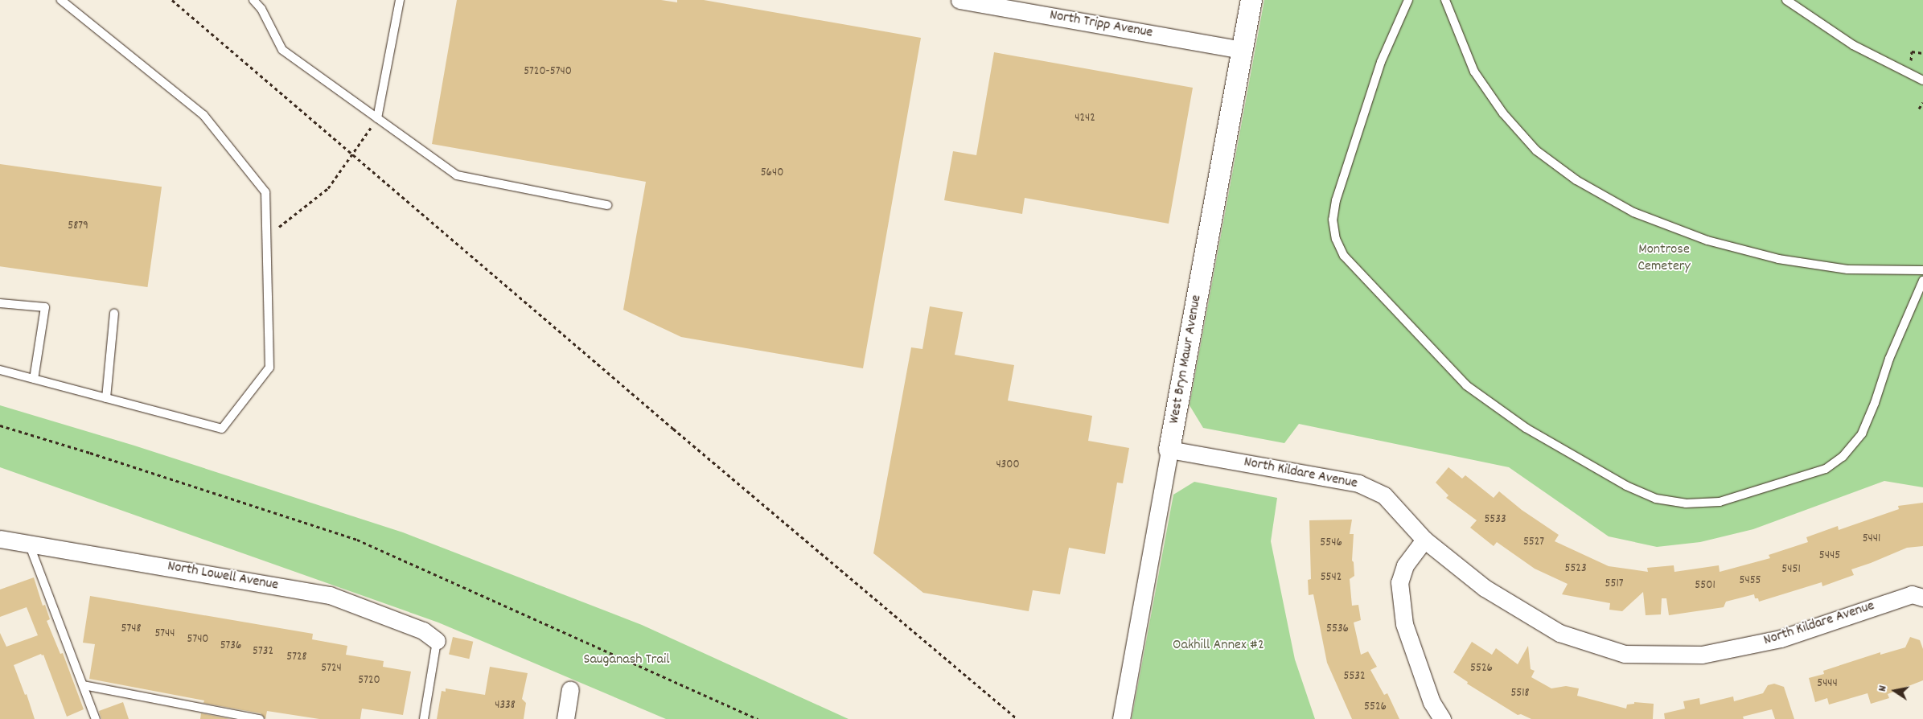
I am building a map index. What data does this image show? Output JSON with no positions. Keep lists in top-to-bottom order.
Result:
{
  "streets": {
    "street": [
      "North Tripp Avenue",
      "West Bryn Mawr Avenue",
      "North Kildare Avenue",
      "North Lowell Avenue"
    ]
  },
  "crossings": [
    ["North Tripp Avenue", "West Bryn Mawr Avenue"],
    ["West Bryn Mawr Avenue", "North Kildare Avenue"]
  ],
  "parks": ["Montrose Cemetery", "Oakhill Annex #2", "Sauganash Trail"],
  "house_numbers": [
    "5720-5740",
    "4242",
    "5640",
    "5879",
    "4300",
    "5533",
    "5441",
    "5527",
    "5546",
    "5445",
    "5523",
    "5451",
    "5542",
    "5455",
    "5517",
    "5501",
    "5748",
    "5536",
    "5744",
    "5740",
    "5736",
    "5732",
    "5728",
    "5724",
    "5526",
    "5532",
    "5720",
    "5444",
    "5518",
    "4338",
    "5526"
  ],
  "north": "left"
}
